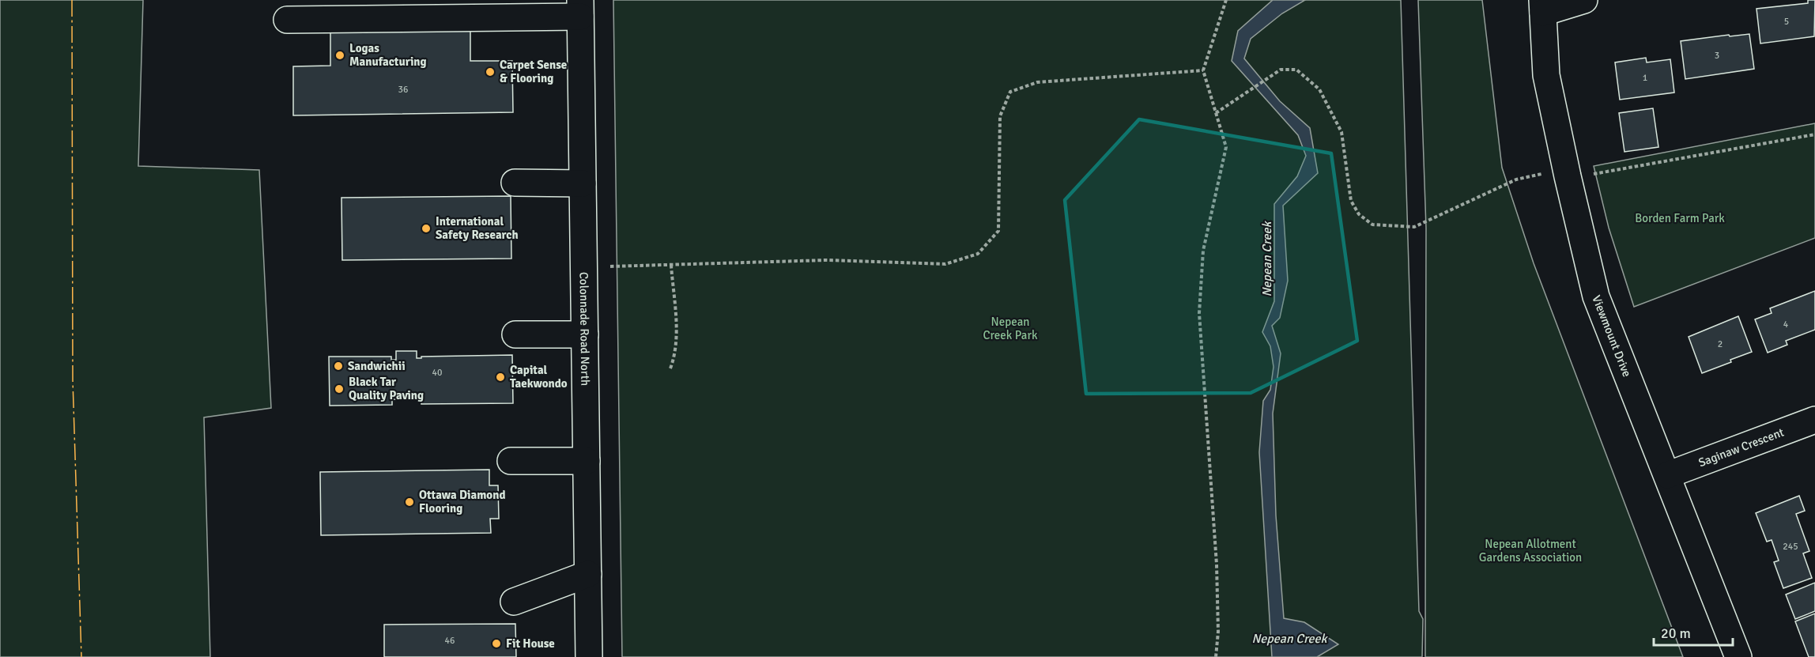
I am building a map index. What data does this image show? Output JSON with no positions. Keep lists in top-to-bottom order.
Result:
{
  "streets": {
    "street": ["Colonnade Road North", "Viewmount Drive", "Saginaw Crescent"]
  },
  "crossings": [
    ["Viewmount Drive", "Saginaw Crescent"]
  ],
  "water": ["Nepean Creek"],
  "parks": ["Borden Farm Park", "Nepean Creek Park", "Nepean Allotment Gardens Association"],
  "places": [
    "Logas Manufacturing",
    "Carpet Sense & Flooring",
    "International Safety Research",
    "Sandwichii",
    "Capital Taekwondo",
    "Black Tar Quality Paving",
    "Ottawa Diamond Flooring",
    "Fit House"
  ],
  "house_numbers": [
    "5",
    "3",
    "1",
    "36",
    "4",
    "2",
    "40",
    "245",
    "46"
  ],
  "scale_bar": "20 m"
}
